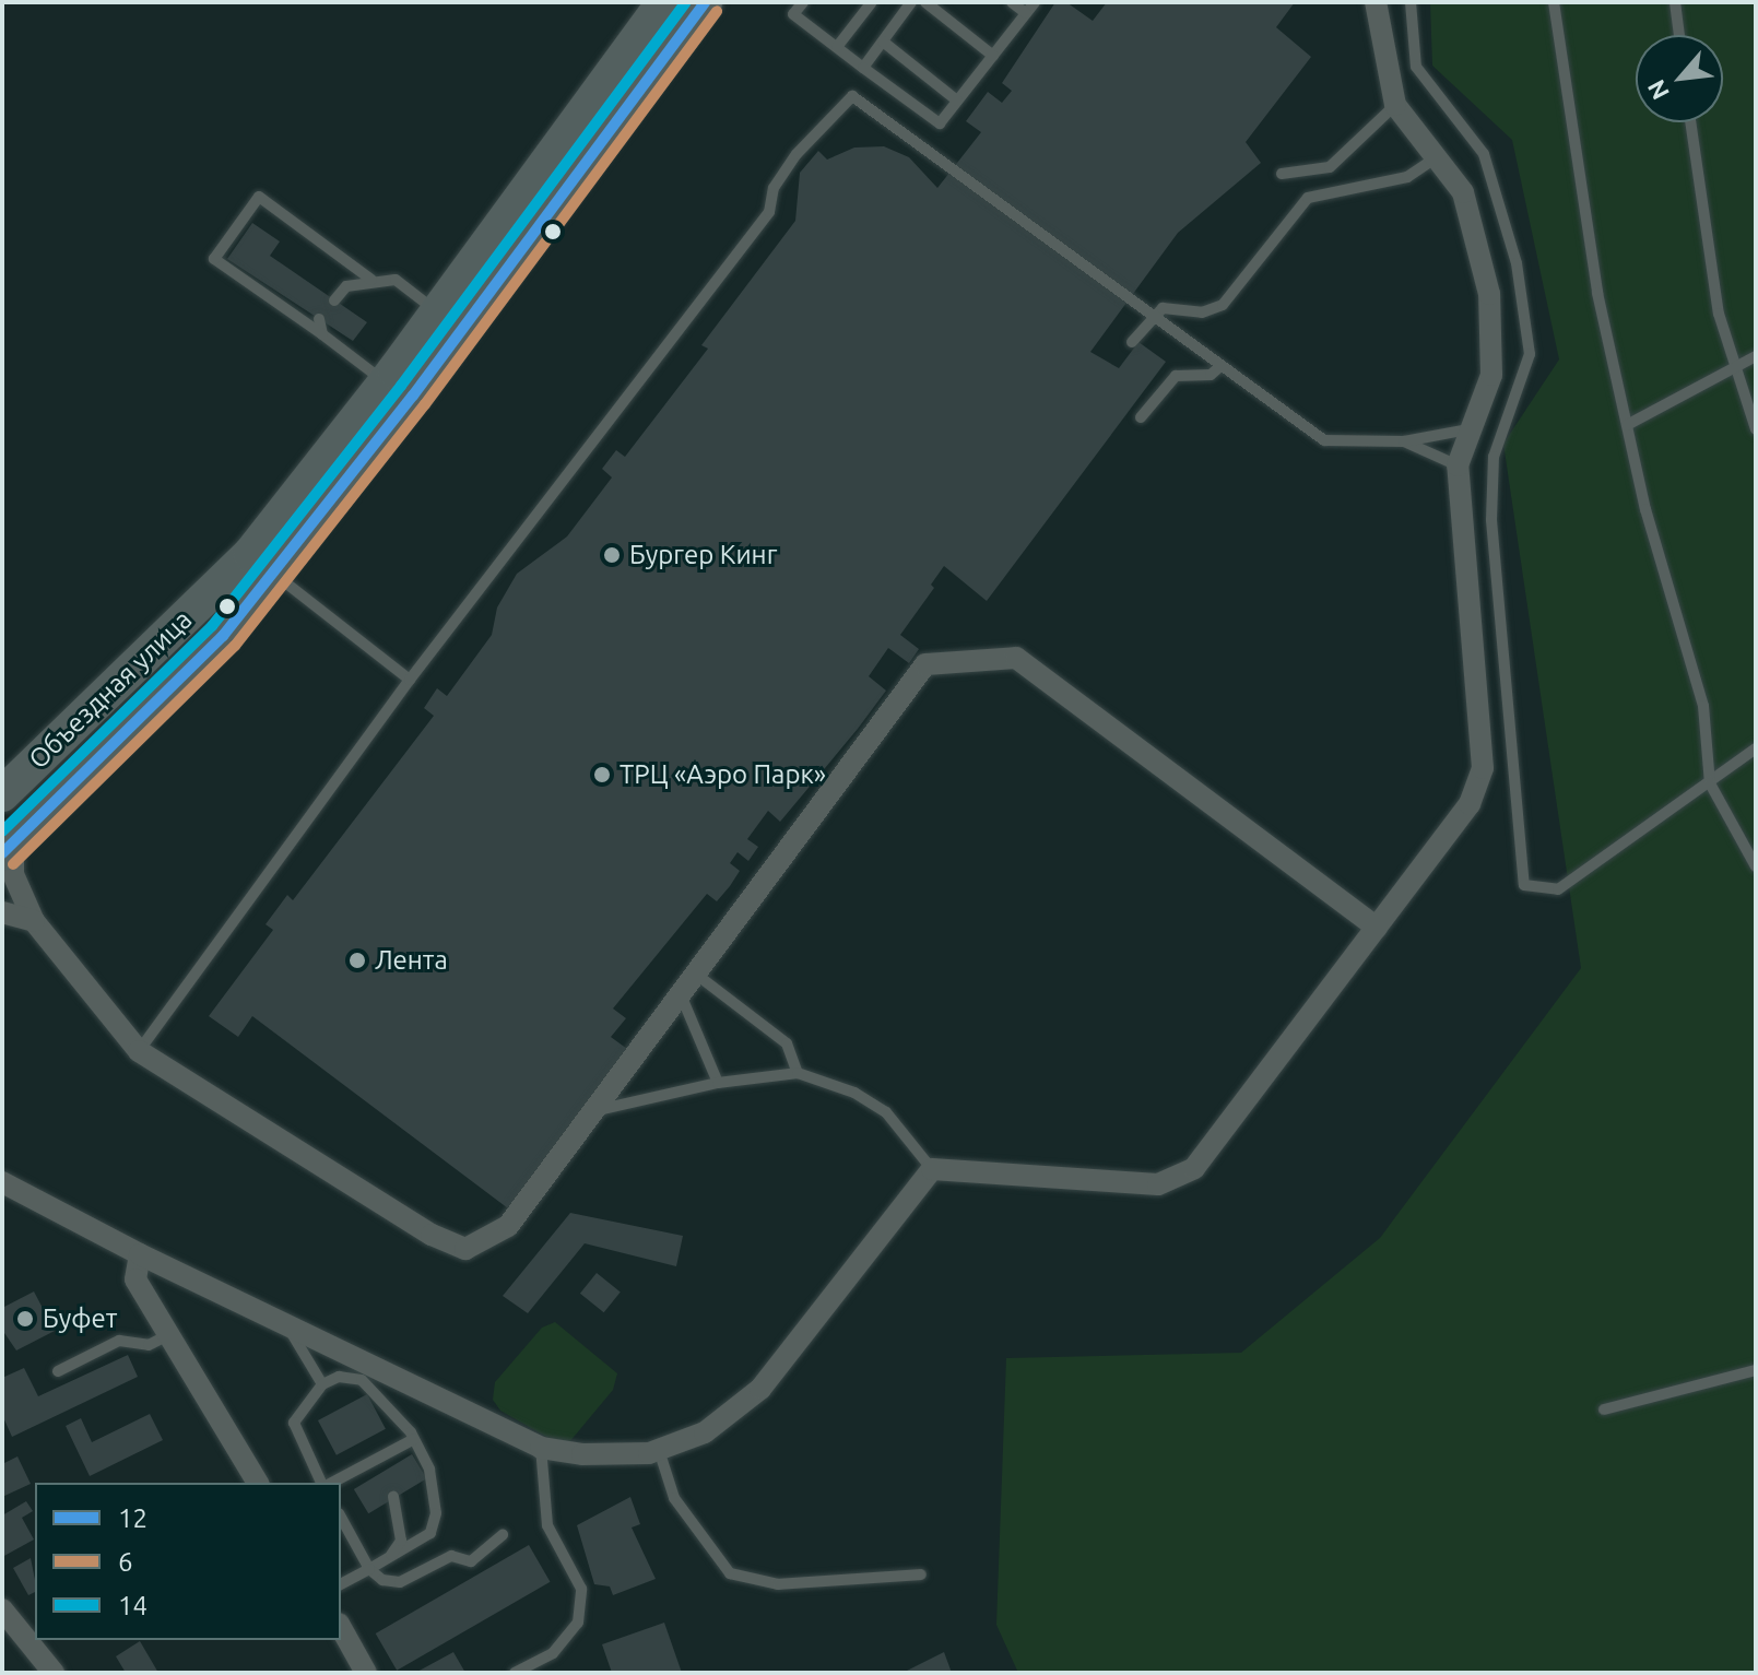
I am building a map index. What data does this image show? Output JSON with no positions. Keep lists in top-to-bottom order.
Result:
{
  "streets": {
    "main road": ["Объездная улица"]
  },
  "places": [
    "Бургер Кинг",
    "ТРЦ «Аэро Парк»",
    "Лента",
    "Буфет"
  ],
  "lines": ["transit line 12", "transit line 14", "transit line 6"],
  "legend": ["12", "6", "14"],
  "north": "bottom left"
}
